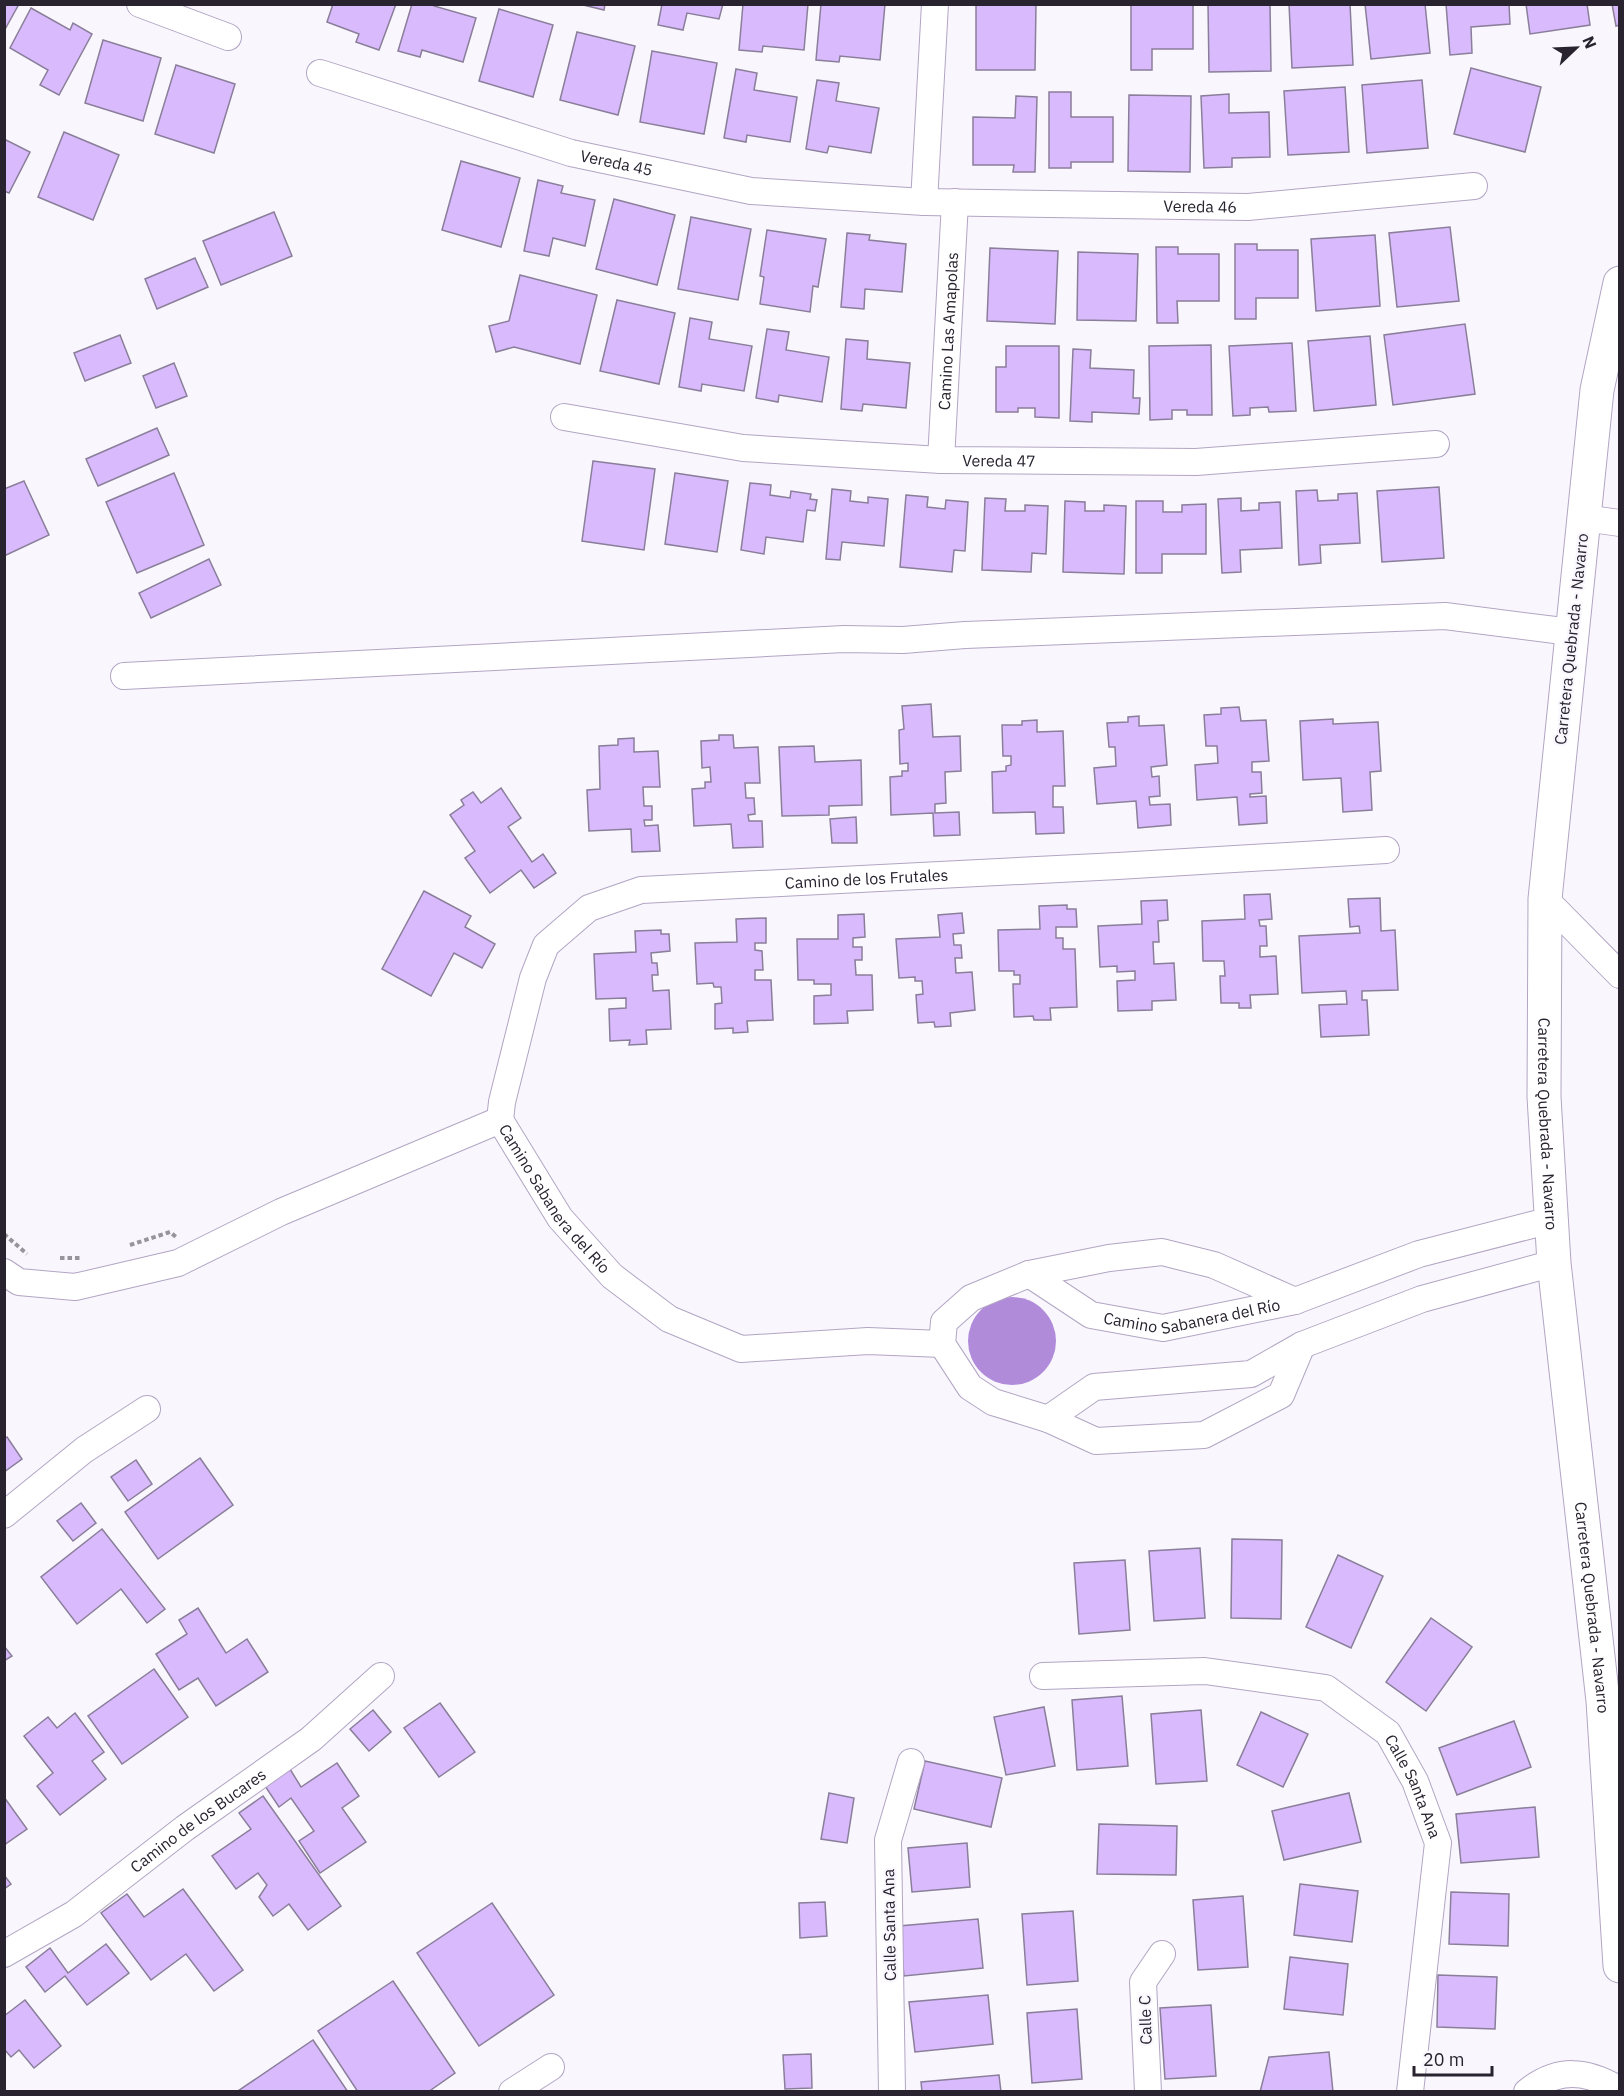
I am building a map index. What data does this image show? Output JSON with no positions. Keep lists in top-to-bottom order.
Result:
{
  "streets": {
    "street": [
      "Vereda 45",
      "Vereda 46",
      "Camino Las Amapolas",
      "Vereda 47",
      "Carretera Quebrada - Navarro",
      "Camino de los Frutales",
      "Camino Sabanera del Río",
      "Calle Santa Ana",
      "Camino de los Bucares",
      "Calle C"
    ]
  },
  "crossings": [
    ["Vereda 45", "Vereda 46"],
    ["Vereda 46", "Camino Las Amapolas"],
    ["Camino Las Amapolas", "Vereda 47"],
    ["Carretera Quebrada - Navarro", "Camino Sabanera del Río"],
    ["Camino de los Frutales", "Camino Sabanera del Río"]
  ],
  "scale_bar": "20 m",
  "north": "top right"
}
